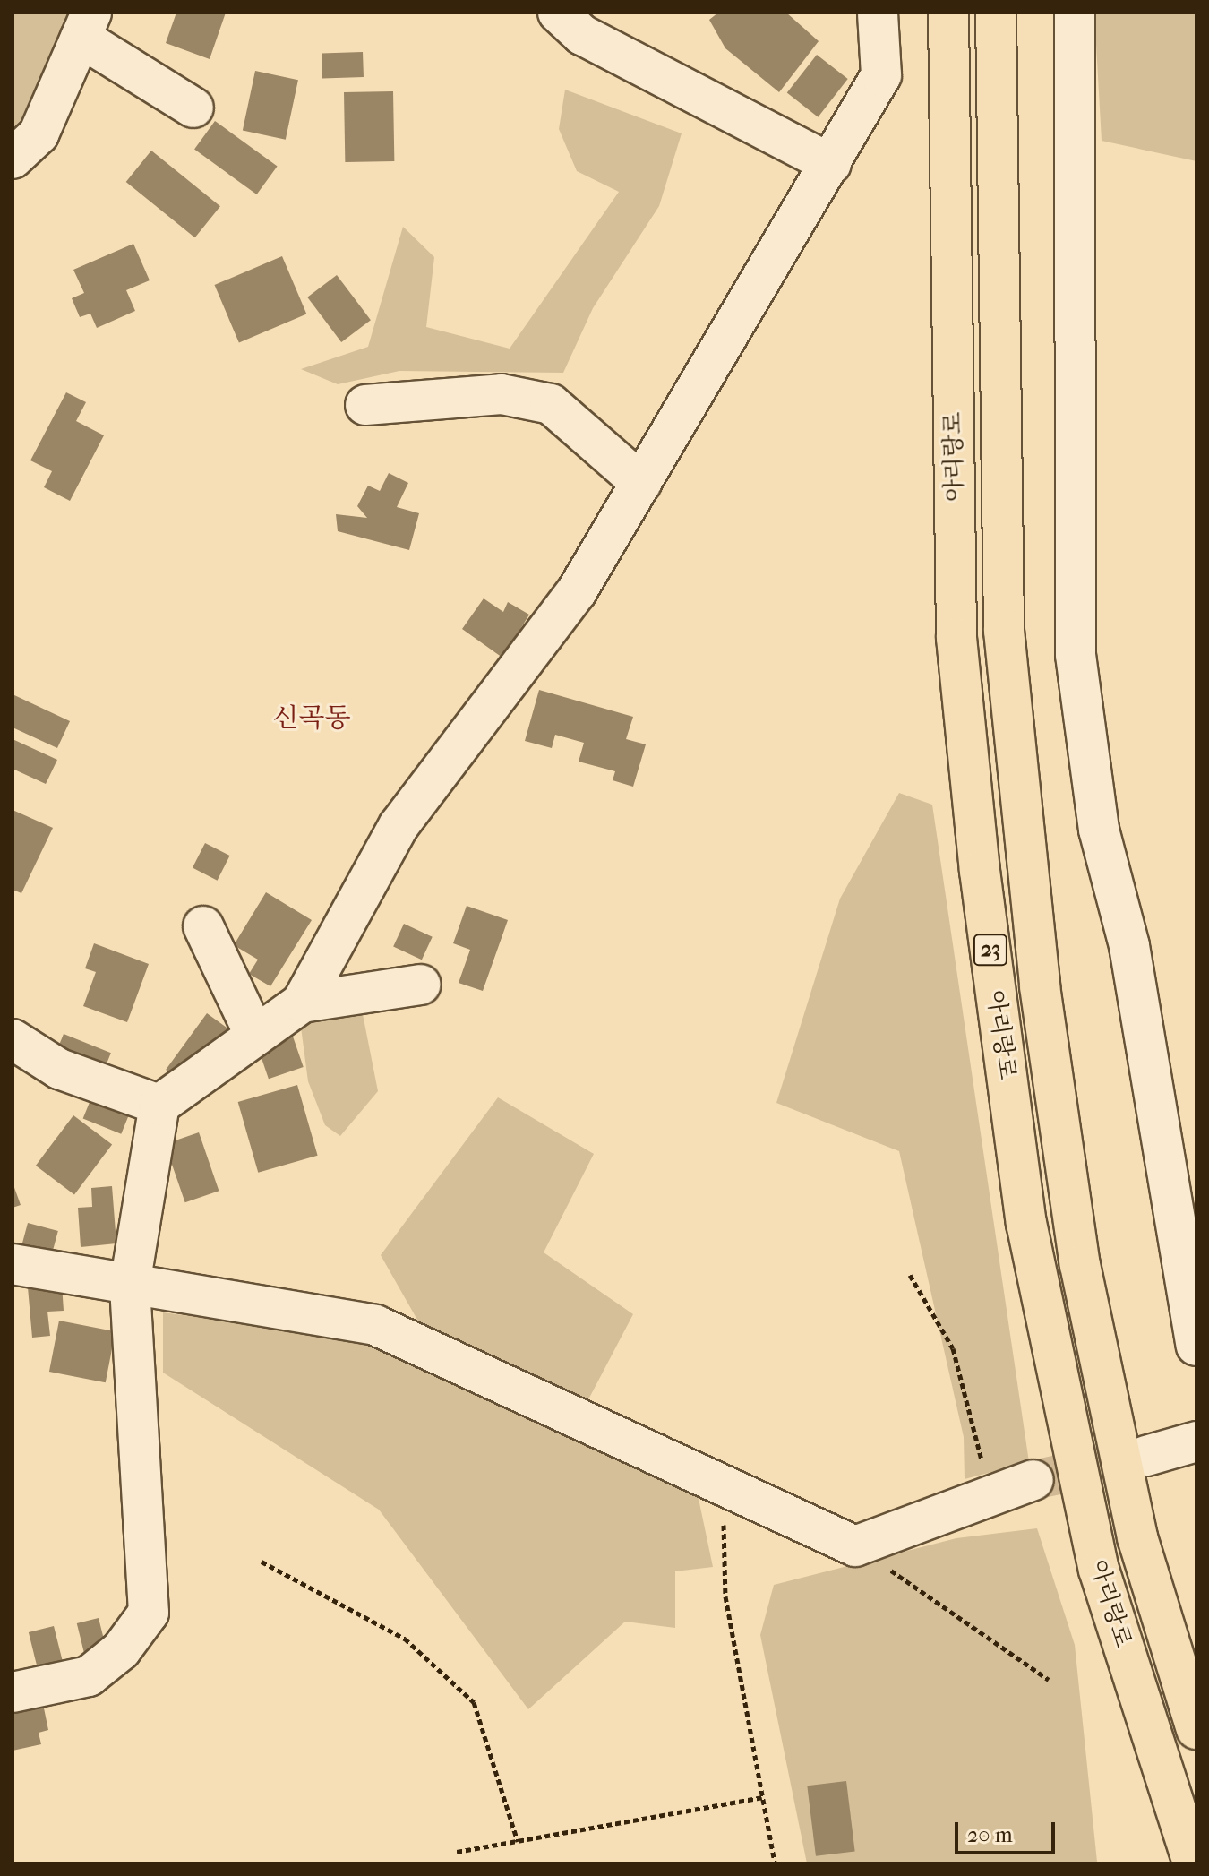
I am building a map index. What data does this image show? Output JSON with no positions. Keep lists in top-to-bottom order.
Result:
{
  "streets": {
    "highway": ["아리랑로", "23"]
  },
  "districts": ["신곡동"],
  "scale_bar": "20 m"
}
